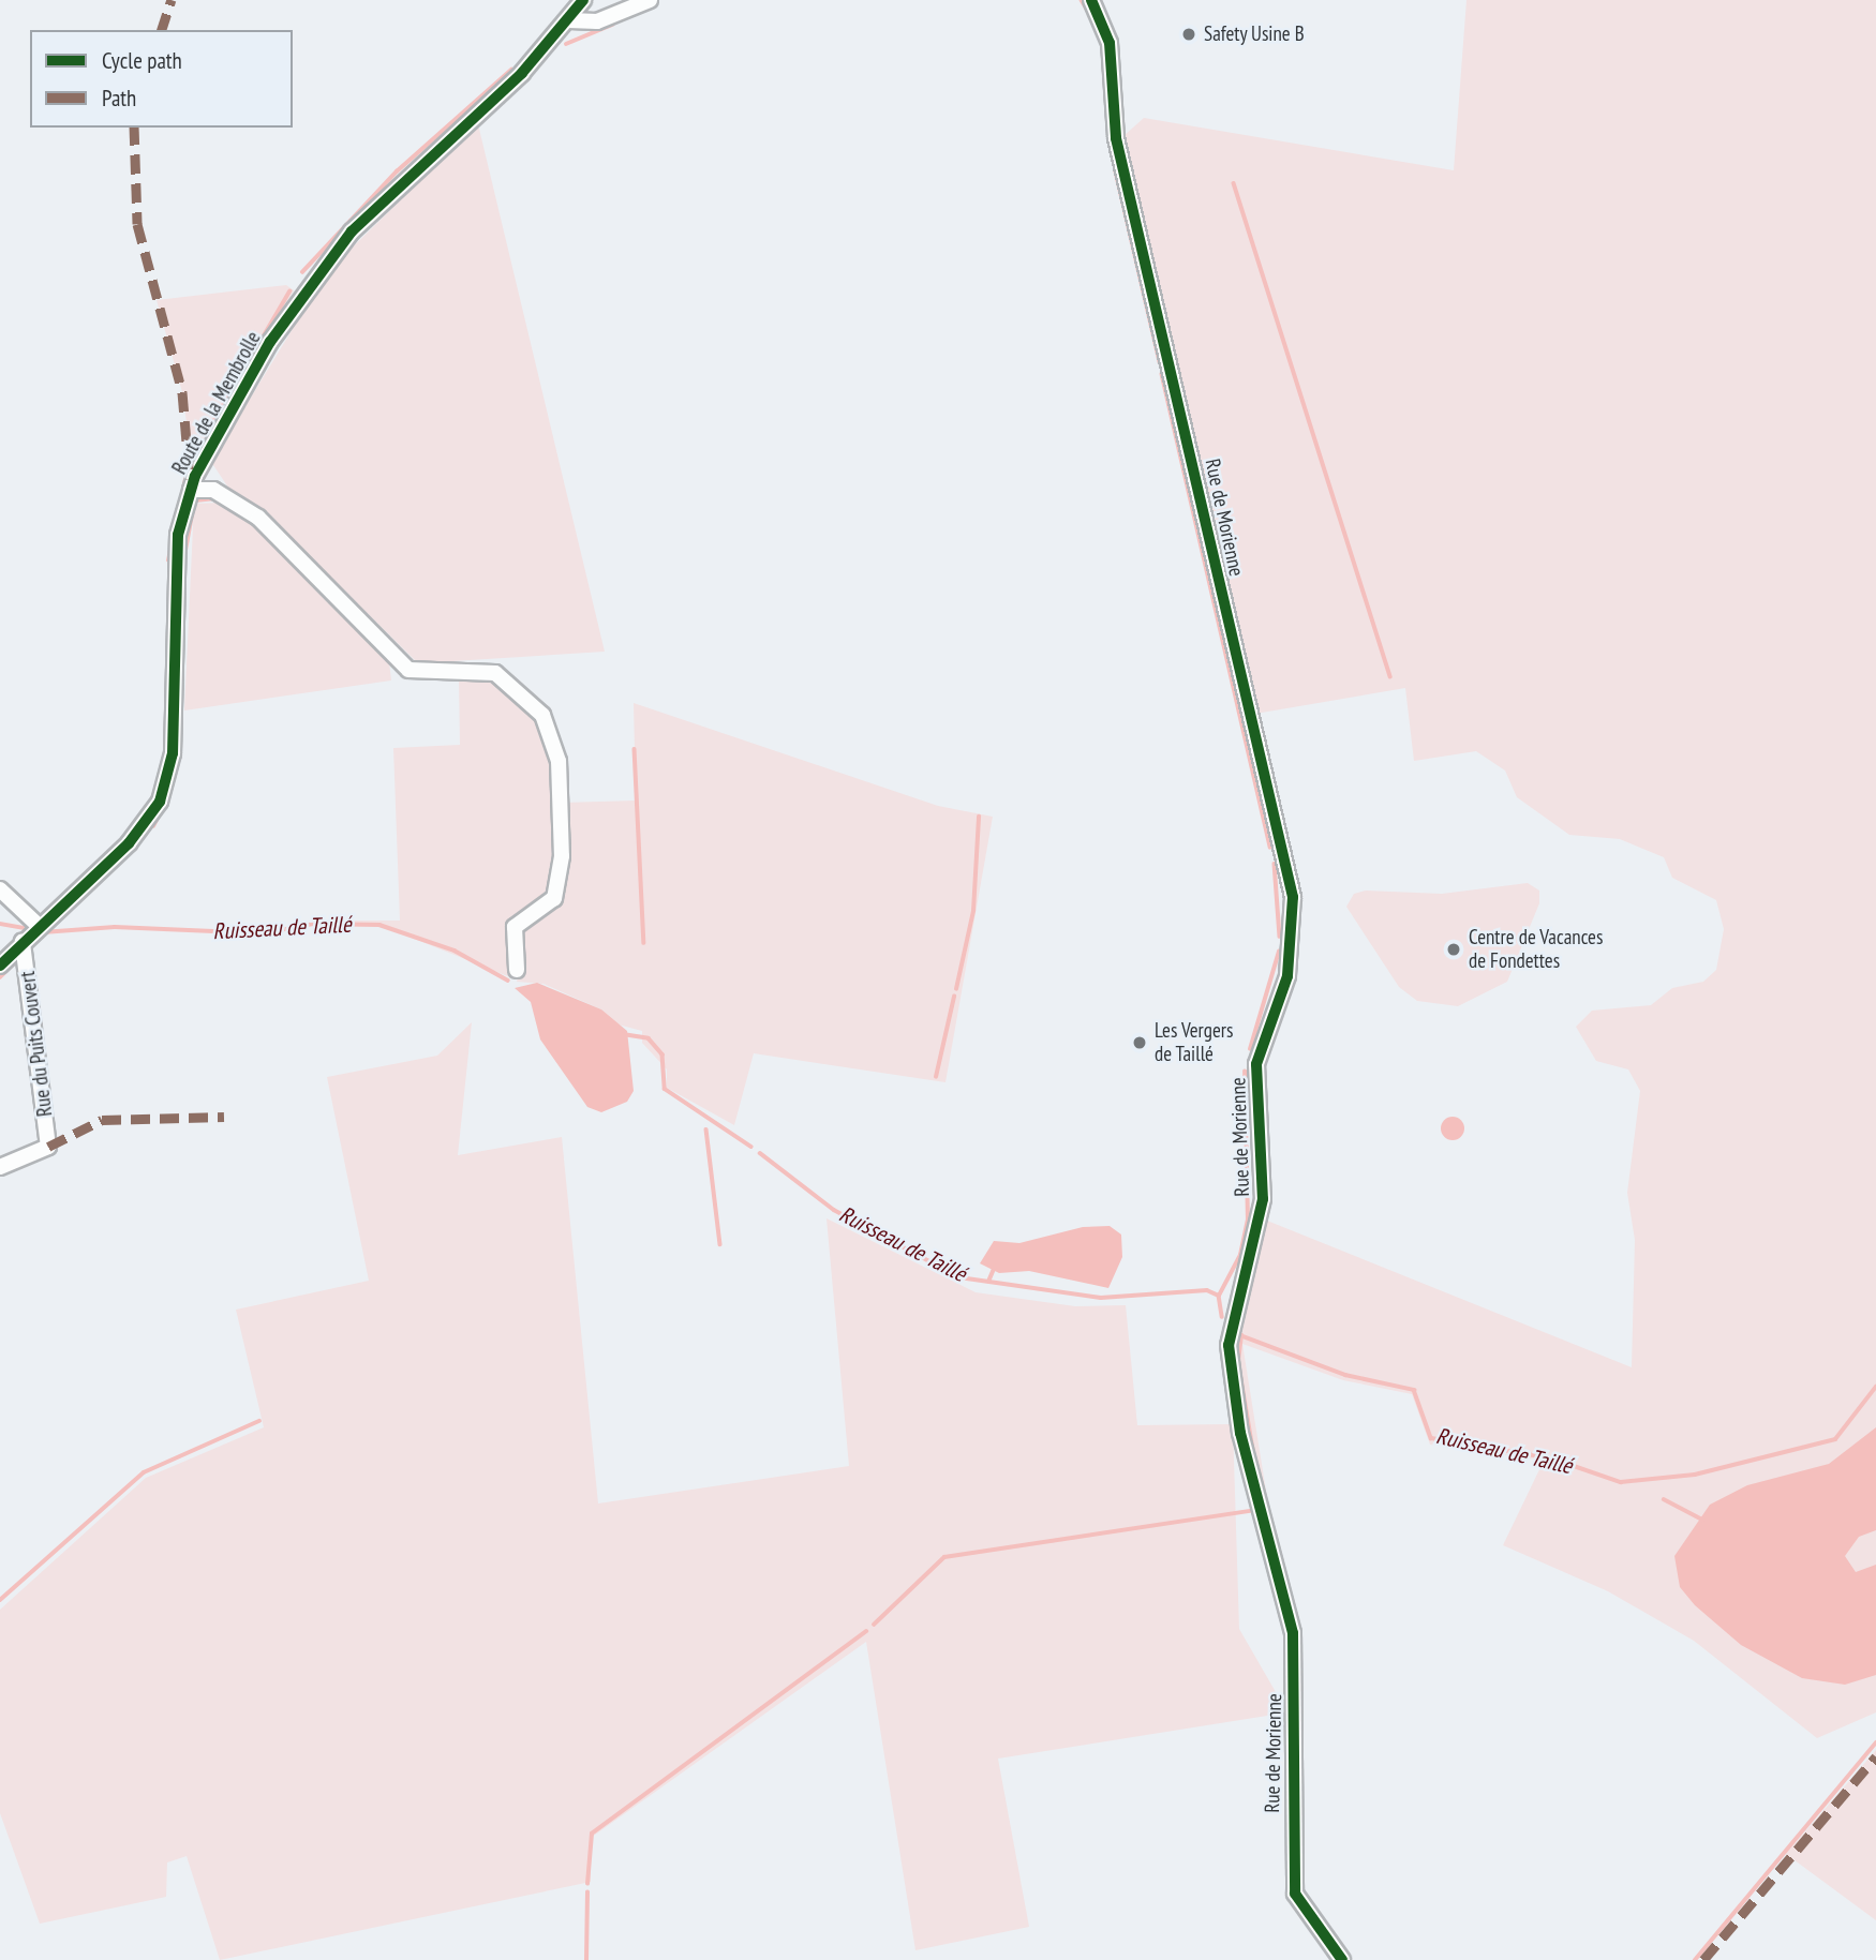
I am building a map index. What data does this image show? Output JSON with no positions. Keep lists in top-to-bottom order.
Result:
{
  "streets": {
    "street": ["Route de la Membrolle", "Rue de Morienne", "Rue du Puits Couvert"]
  },
  "crossings": [
    ["Route de la Membrolle", "Rue du Puits Couvert"]
  ],
  "water": ["Ruisseau de Taillé"],
  "places": ["Safety Usine B", "Centre de Vacances de Fondettes", "Les Vergers de Taillé"],
  "legend": ["Cycle path", "Path"]
}
